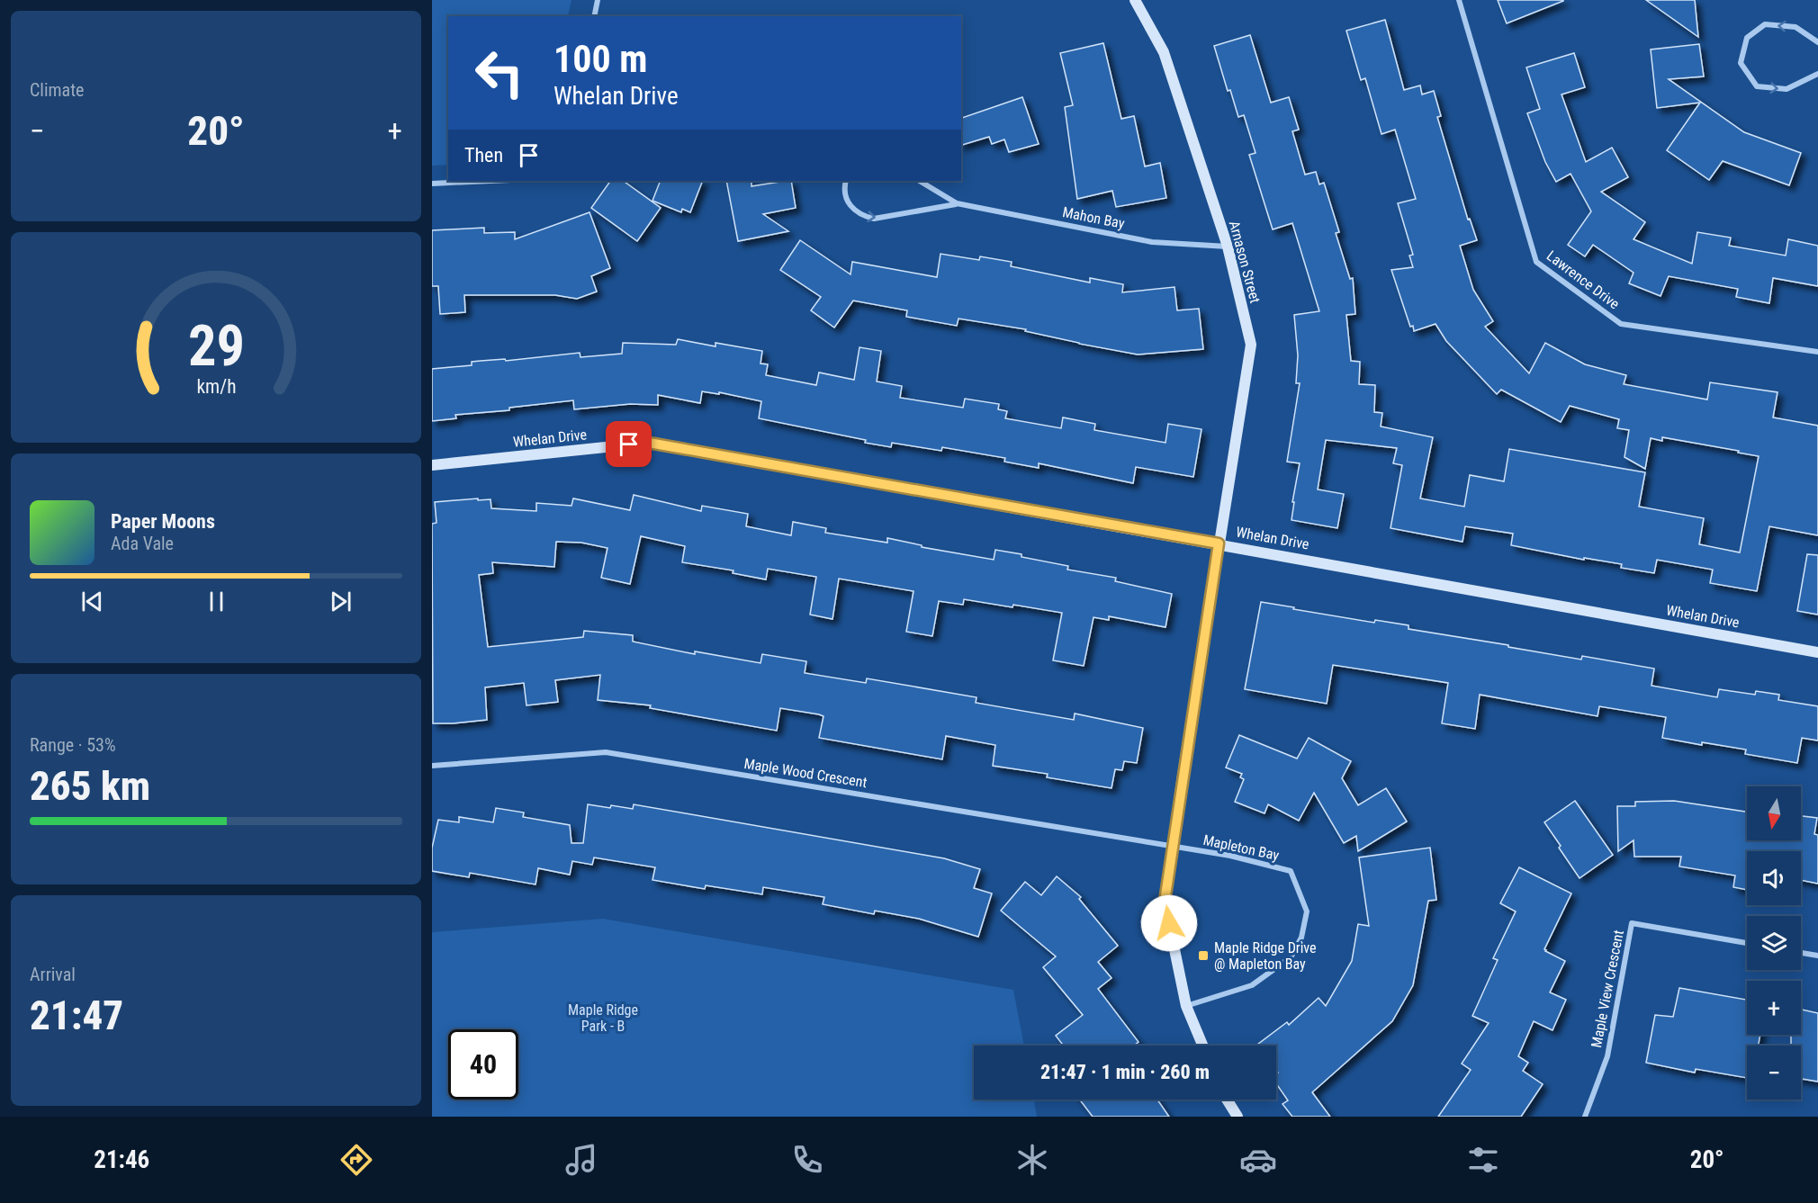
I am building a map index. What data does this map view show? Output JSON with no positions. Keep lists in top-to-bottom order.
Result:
{
  "streets": {
    "street": [
      "Mahon Bay",
      "Arnason Street",
      "Lawrence Drive",
      "Whelan Drive",
      "Maple Wood Crescent",
      "Mapleton Bay",
      "Maple View Crescent"
    ]
  },
  "crossings": [
    ["Mahon Bay", "Arnason Street"],
    ["Arnason Street", "Whelan Drive"],
    ["Arnason Street", "Maple Wood Crescent"],
    ["Arnason Street", "Mapleton Bay"],
    ["Maple Wood Crescent", "Mapleton Bay"]
  ],
  "parks": ["Maple Ridge Park - B"],
  "places": {
    "transit": ["Maple Ridge Drive @ Mapleton Bay"]
  },
  "north": "bottom",
  "page": {
    "tile": [
      "Climate",
      ["Range · 53%", "265 km"],
      ["Arrival", "21:47"]
    ],
    "turn": ["100 m", "Whelan Drive"],
    "heat": ["−", "20°", "+"],
    "then": "Then",
    "song": ["Paper Moons", "Ada Vale"],
    "map_buttons": ["+", "−"],
    "limit": "40",
    "trip": "21:47 · 1 min · 260 m",
    "tabs": ["21:46", "20°"],
    "gauge": ["29", "km/h"]
  }
}
